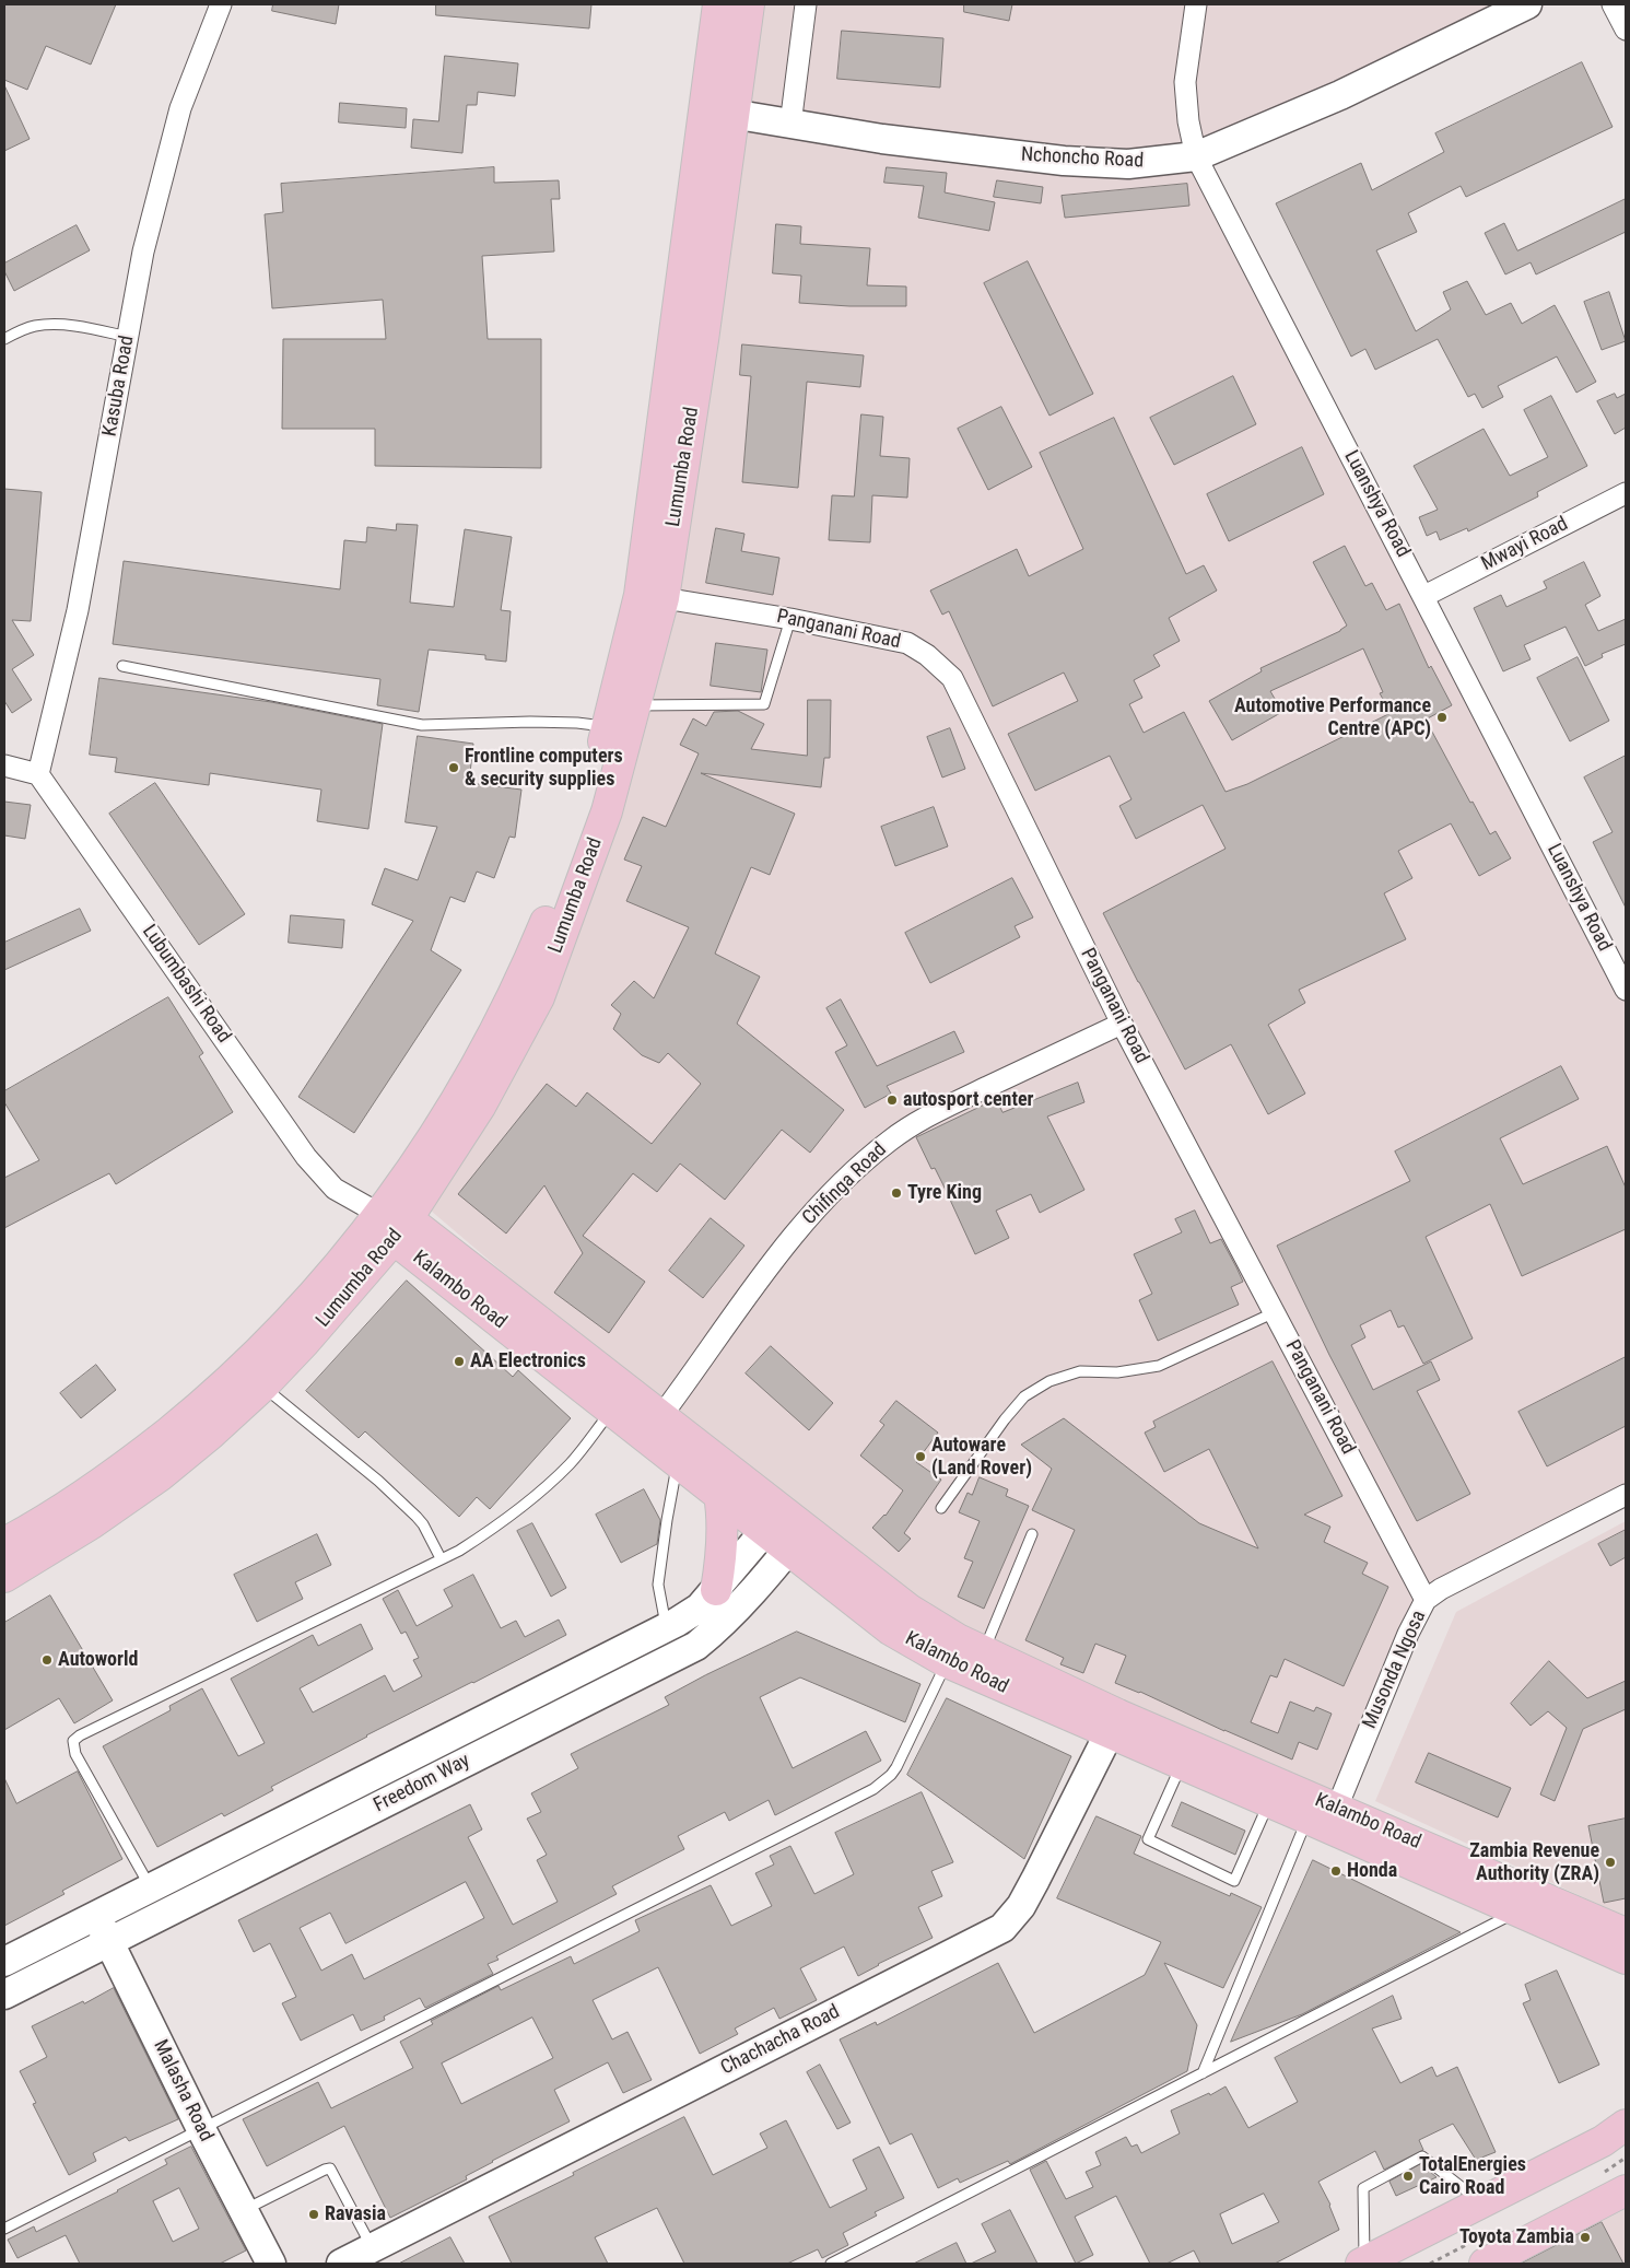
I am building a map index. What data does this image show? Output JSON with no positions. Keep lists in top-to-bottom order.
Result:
{
  "streets": {
    "main road": ["Lumumba Road", "Kalambo Road"],
    "street": [
      "Nchoncho Road",
      "Kasuba Road",
      "Luanshya Road",
      "Mwayi Road",
      "Panganani Road",
      "Lubumbashi Road",
      "Chifinga Road",
      "Musonda Ngosa",
      "Freedom Way",
      "Chachacha Road",
      "Malasha Road"
    ]
  },
  "crossings": [
    ["Nchoncho Road", "Lumumba Road"],
    ["Nchoncho Road", "Luanshya Road"],
    ["Kasuba Road", "Lubumbashi Road"],
    ["Lumumba Road", "Panganani Road"],
    ["Lumumba Road", "Lubumbashi Road"],
    ["Lumumba Road", "Kalambo Road"],
    ["Luanshya Road", "Mwayi Road"],
    ["Panganani Road", "Chifinga Road"],
    ["Panganani Road", "Musonda Ngosa"],
    ["Lubumbashi Road", "Kalambo Road"],
    ["Chifinga Road", "Kalambo Road"],
    ["Kalambo Road", "Musonda Ngosa"],
    ["Kalambo Road", "Freedom Way"],
    ["Kalambo Road", "Chachacha Road"],
    ["Freedom Way", "Malasha Road"]
  ],
  "places": [
    "Automotive Performance Centre (APC)",
    "Frontline computers & security supplies",
    "autosport center",
    "Tyre King",
    "AA Electronics",
    "Autoware (Land Rover)",
    "Autoworld",
    "Zambia Revenue Authority (ZRA)",
    "Honda",
    "TotalEnergies Cairo Road",
    "Ravasia",
    "Toyota Zambia"
  ]
}
